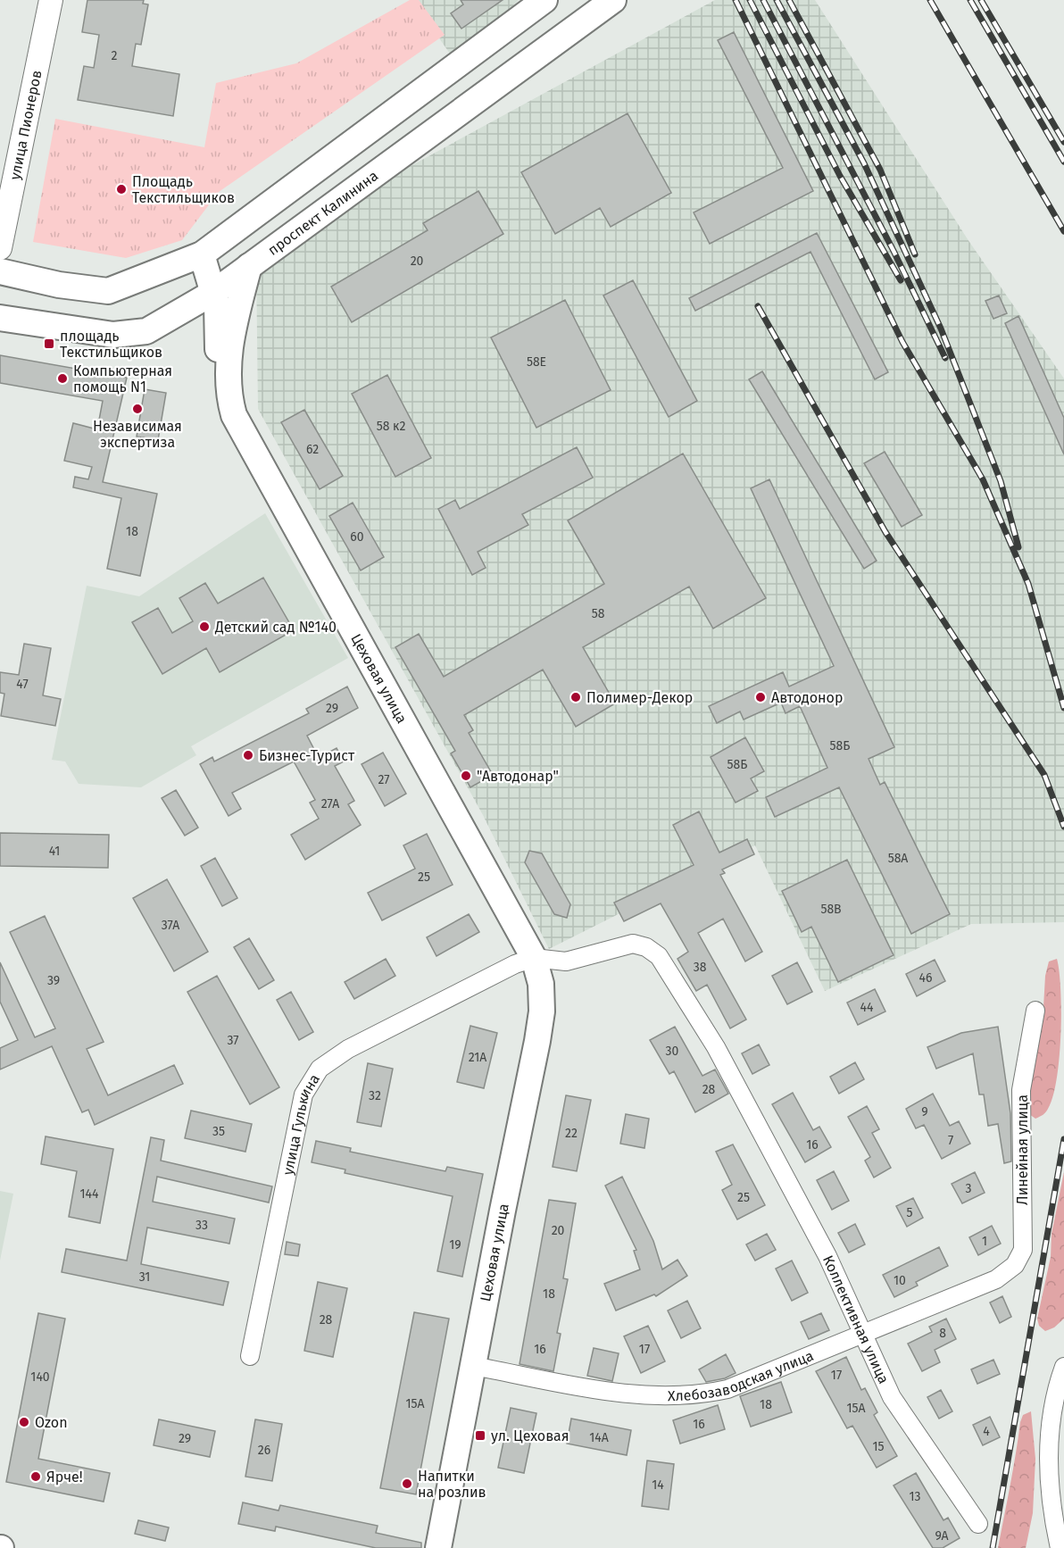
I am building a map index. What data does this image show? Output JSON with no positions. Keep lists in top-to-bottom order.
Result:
{
  "streets": {
    "main road": ["проспект Калинина", "Цеховая улица"],
    "street": [
      "улица Пионеров",
      "улица Гулькина",
      "Линейная улица",
      "Коллективная улица",
      "Хлебозаводская улица"
    ]
  },
  "crossings": [
    ["проспект Калинина", "Цеховая улица"],
    ["Цеховая улица", "улица Гулькина"],
    ["Цеховая улица", "Коллективная улица"],
    ["Цеховая улица", "Хлебозаводская улица"],
    ["улица Гулькина", "Коллективная улица"],
    ["Линейная улица", "Хлебозаводская улица"],
    ["Коллективная улица", "Хлебозаводская улица"]
  ],
  "places": {
    "other": [
      "Площадь Текстильщиков",
      "Компьютерная помощь N1",
      "Независимая экспертиза",
      "Детский сад №140",
      "Полимер-Декор",
      "Автодонор",
      "Бизнес-Турист",
      "\"Автодонар\"",
      "Ozon",
      "Ярче!",
      "Напитки на розлив"
    ],
    "transit": ["площадь Текстильщиков", "ул. Цеховая"]
  },
  "house_numbers": [
    "2",
    "20",
    "58Е",
    "58 к2",
    "62",
    "18",
    "60",
    "58",
    "47",
    "29",
    "58Б",
    "58Б",
    "27",
    "27А",
    "41",
    "58А",
    "25",
    "58В",
    "37А",
    "38",
    "46",
    "39",
    "44",
    "37",
    "30",
    "21А",
    "28",
    "32",
    "9",
    "35",
    "22",
    "7",
    "16",
    "3",
    "144",
    "25",
    "5",
    "33",
    "20",
    "1",
    "19",
    "31",
    "10",
    "18",
    "28",
    "8",
    "16",
    "17",
    "17",
    "140",
    "15А",
    "18",
    "15А",
    "16",
    "4",
    "14А",
    "29",
    "15",
    "26",
    "14",
    "13",
    "9А"
  ]
}
